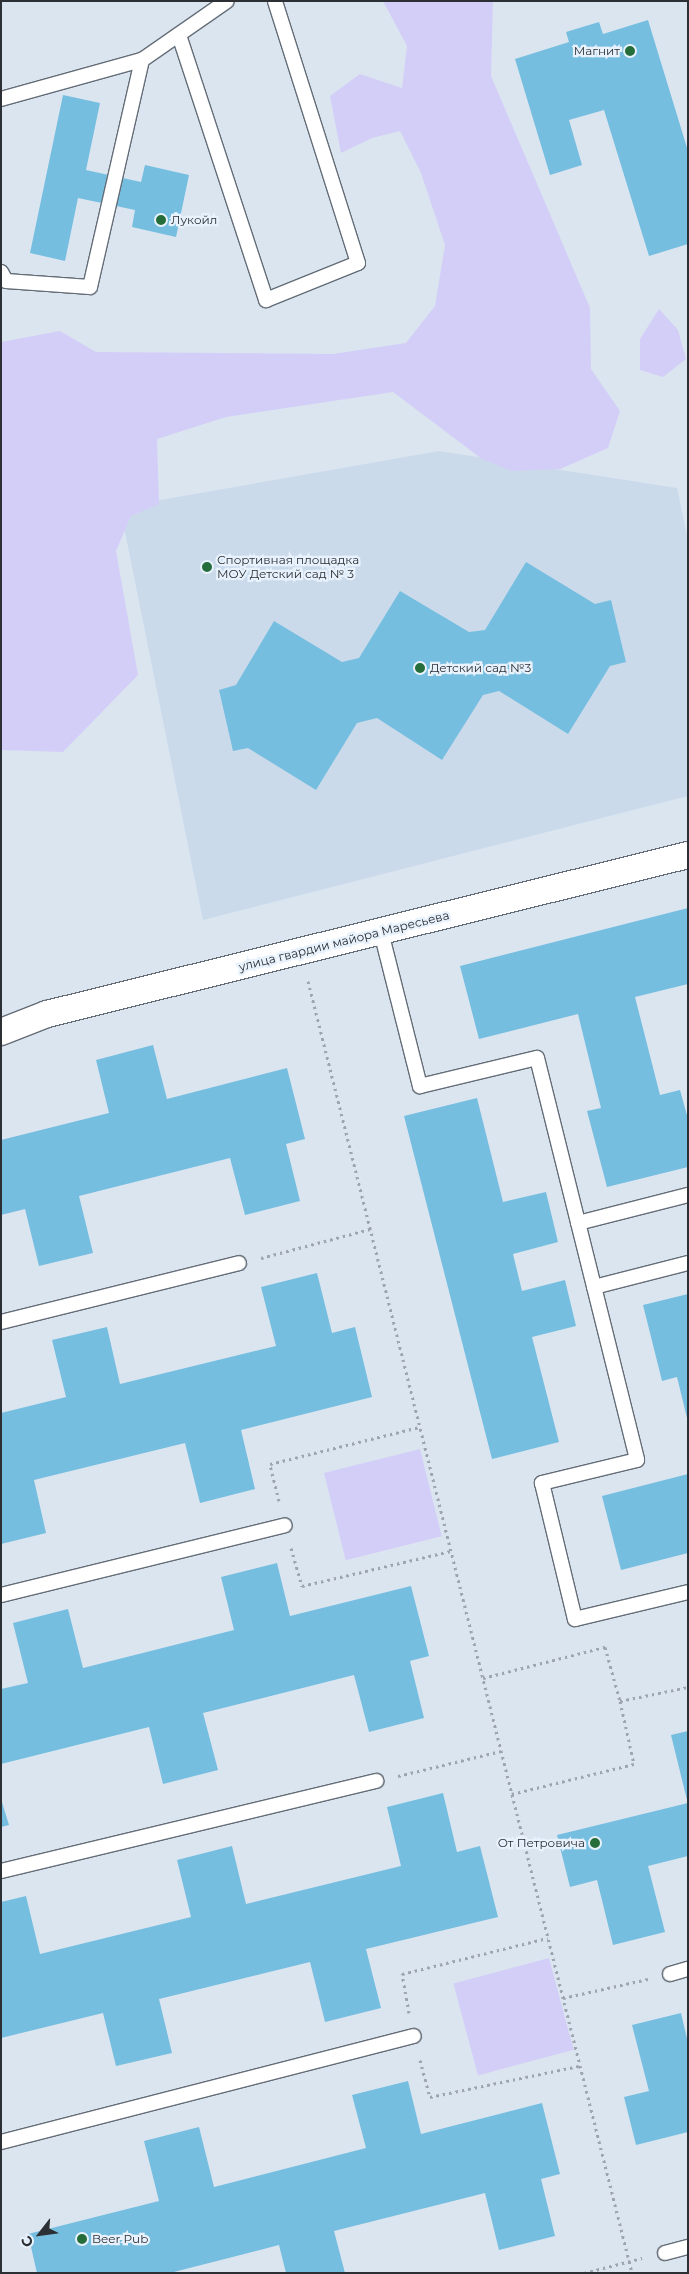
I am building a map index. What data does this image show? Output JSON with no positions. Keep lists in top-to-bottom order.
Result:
{
  "streets": {
    "street": ["улица гвардии майора Маресьева"]
  },
  "places": [
    "Магнит",
    "Лукойл",
    "Спортивная площадка МОУ Детский сад № 3",
    "Детский сад №3",
    "От Петровича",
    "Beer Pub"
  ],
  "north": "bottom left"
}
